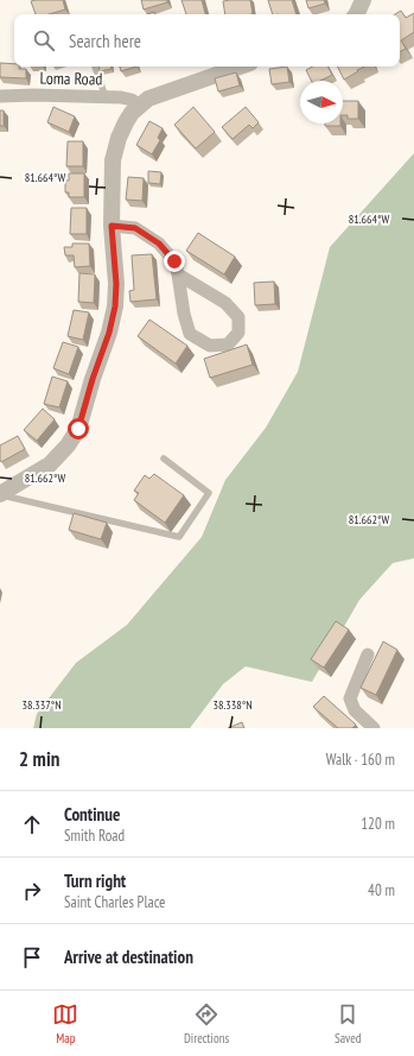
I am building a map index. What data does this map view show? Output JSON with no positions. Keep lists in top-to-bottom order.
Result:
{
  "streets": {
    "street": ["Loma Road"]
  },
  "north": "right",
  "page": {
    "search": "Search here",
    "heading": ["2 min", "Walk · 160 m"],
    "list": [
      ["Continue", "Smith Road", "120 m"],
      ["Turn right", "Saint Charles Place", "40 m"],
      "Arrive at destination"
    ],
    "nav": ["Map", "Directions", "Saved"]
  },
  "coordinates": [
    "81.664°W",
    "81.662°W",
    "38.337°N",
    "38.338°N"
  ]
}
